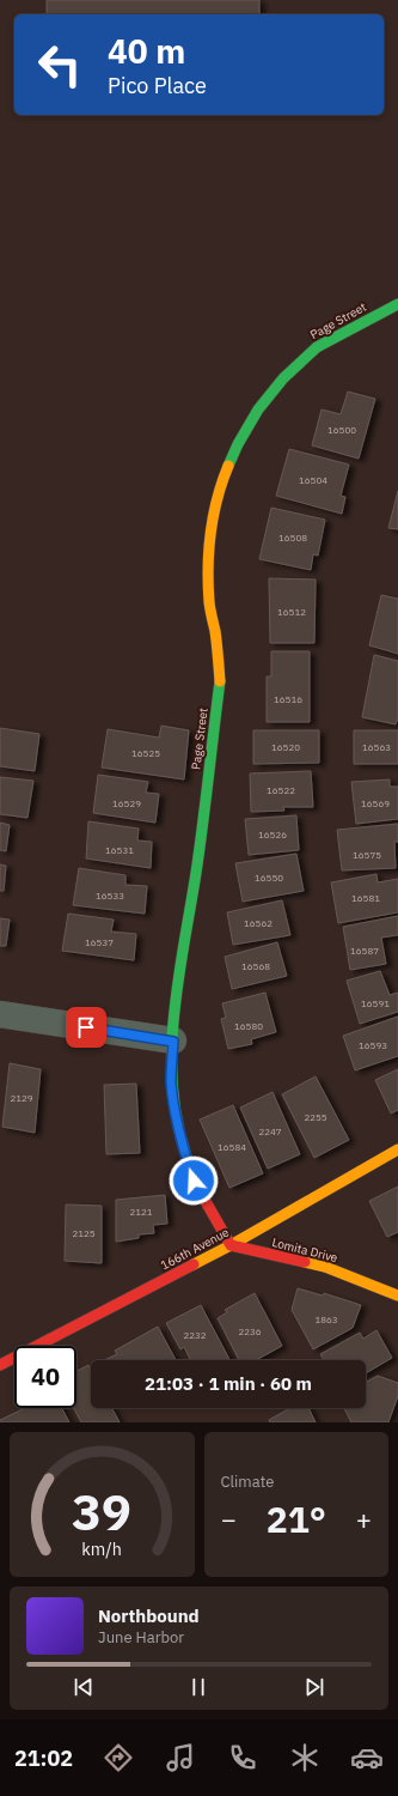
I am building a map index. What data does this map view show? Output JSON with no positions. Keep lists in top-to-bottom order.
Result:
{
  "streets": {
    "street": ["Page Street", "166th Avenue", "Lomita Drive"]
  },
  "crossings": [
    ["Page Street", "166th Avenue"],
    ["Page Street", "Lomita Drive"],
    ["166th Avenue", "Lomita Drive"]
  ],
  "house_numbers": [
    "16500",
    "16504",
    "16508",
    "16512",
    "16516",
    "16520",
    "16563",
    "16525",
    "16522",
    "16529",
    "16569",
    "16526",
    "16531",
    "16575",
    "16550",
    "16533",
    "16581",
    "16562",
    "16537",
    "16587",
    "16568",
    "16591",
    "16580",
    "16593",
    "2129",
    "2255",
    "2247",
    "16584",
    "2121",
    "2125",
    "1863",
    "2236",
    "2232"
  ],
  "page": {
    "turn": ["40 m", "Pico Place"],
    "limit": "40",
    "trip": "21:03 · 1 min · 60 m",
    "tile": "Climate",
    "heat": ["−", "21°", "+"],
    "song": ["Northbound", "June Harbor"],
    "tabs": "21:02",
    "gauge": ["39", "km/h"]
  }
}
